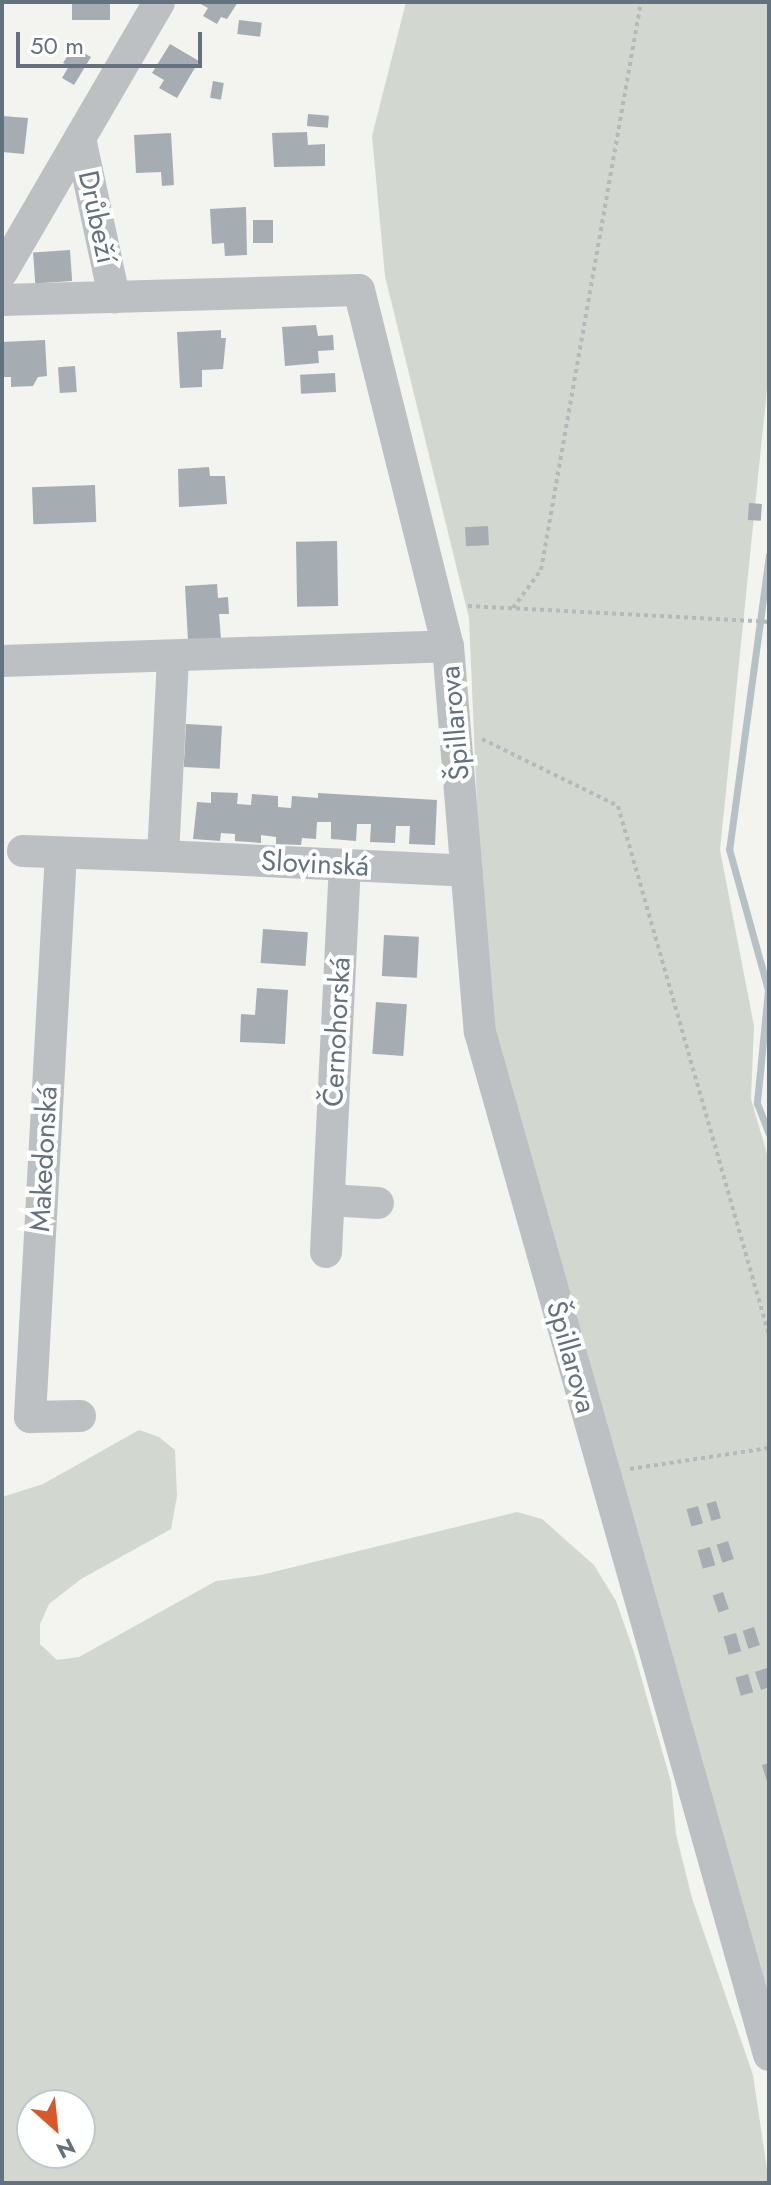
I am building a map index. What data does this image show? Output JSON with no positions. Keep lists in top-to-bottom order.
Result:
{
  "streets": {
    "street": [
      "Drůbeží",
      "Špillarova",
      "Slovinská",
      "Černohorská",
      "Makedonská"
    ]
  },
  "crossings": [
    ["Drůbeží", "Špillarova"],
    ["Špillarova", "Slovinská"],
    ["Slovinská", "Černohorská"],
    ["Slovinská", "Makedonská"]
  ],
  "scale_bar": "50 m",
  "north": "bottom right"
}
